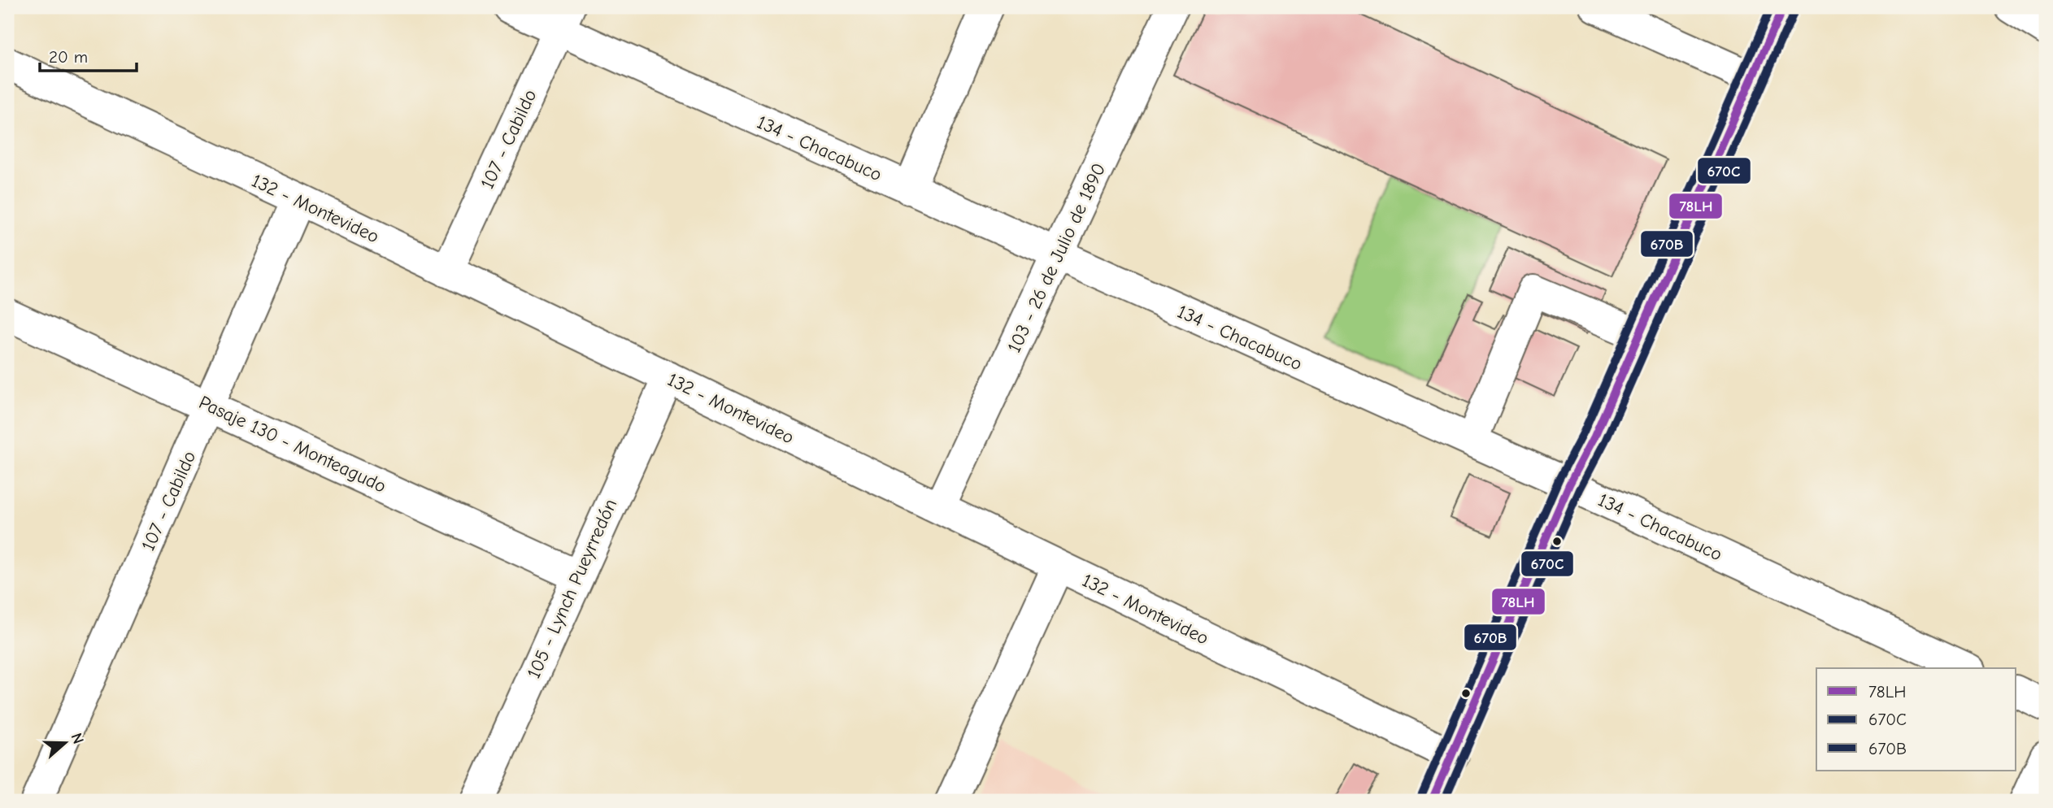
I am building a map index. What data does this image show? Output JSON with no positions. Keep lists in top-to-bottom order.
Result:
{
  "streets": {
    "street": [
      "107 - Cabildo",
      "134 - Chacabuco",
      "132 - Montevideo",
      "103 - 26 de Julio de 1890",
      "Pasaje 130 - Monteagudo",
      "105 - Lynch Pueyrredón"
    ]
  },
  "crossings": [
    ["107 - Cabildo", "134 - Chacabuco"],
    ["107 - Cabildo", "132 - Montevideo"],
    ["107 - Cabildo", "Pasaje 130 - Monteagudo"],
    ["134 - Chacabuco", "103 - 26 de Julio de 1890"],
    ["132 - Montevideo", "103 - 26 de Julio de 1890"],
    ["132 - Montevideo", "105 - Lynch Pueyrredón"],
    ["Pasaje 130 - Monteagudo", "105 - Lynch Pueyrredón"]
  ],
  "lines": ["transit line 78LH", "transit line 670B", "transit line 670C"],
  "legend": ["78LH", "670C", "670B"],
  "scale_bar": "20 m",
  "north": "right"
}
